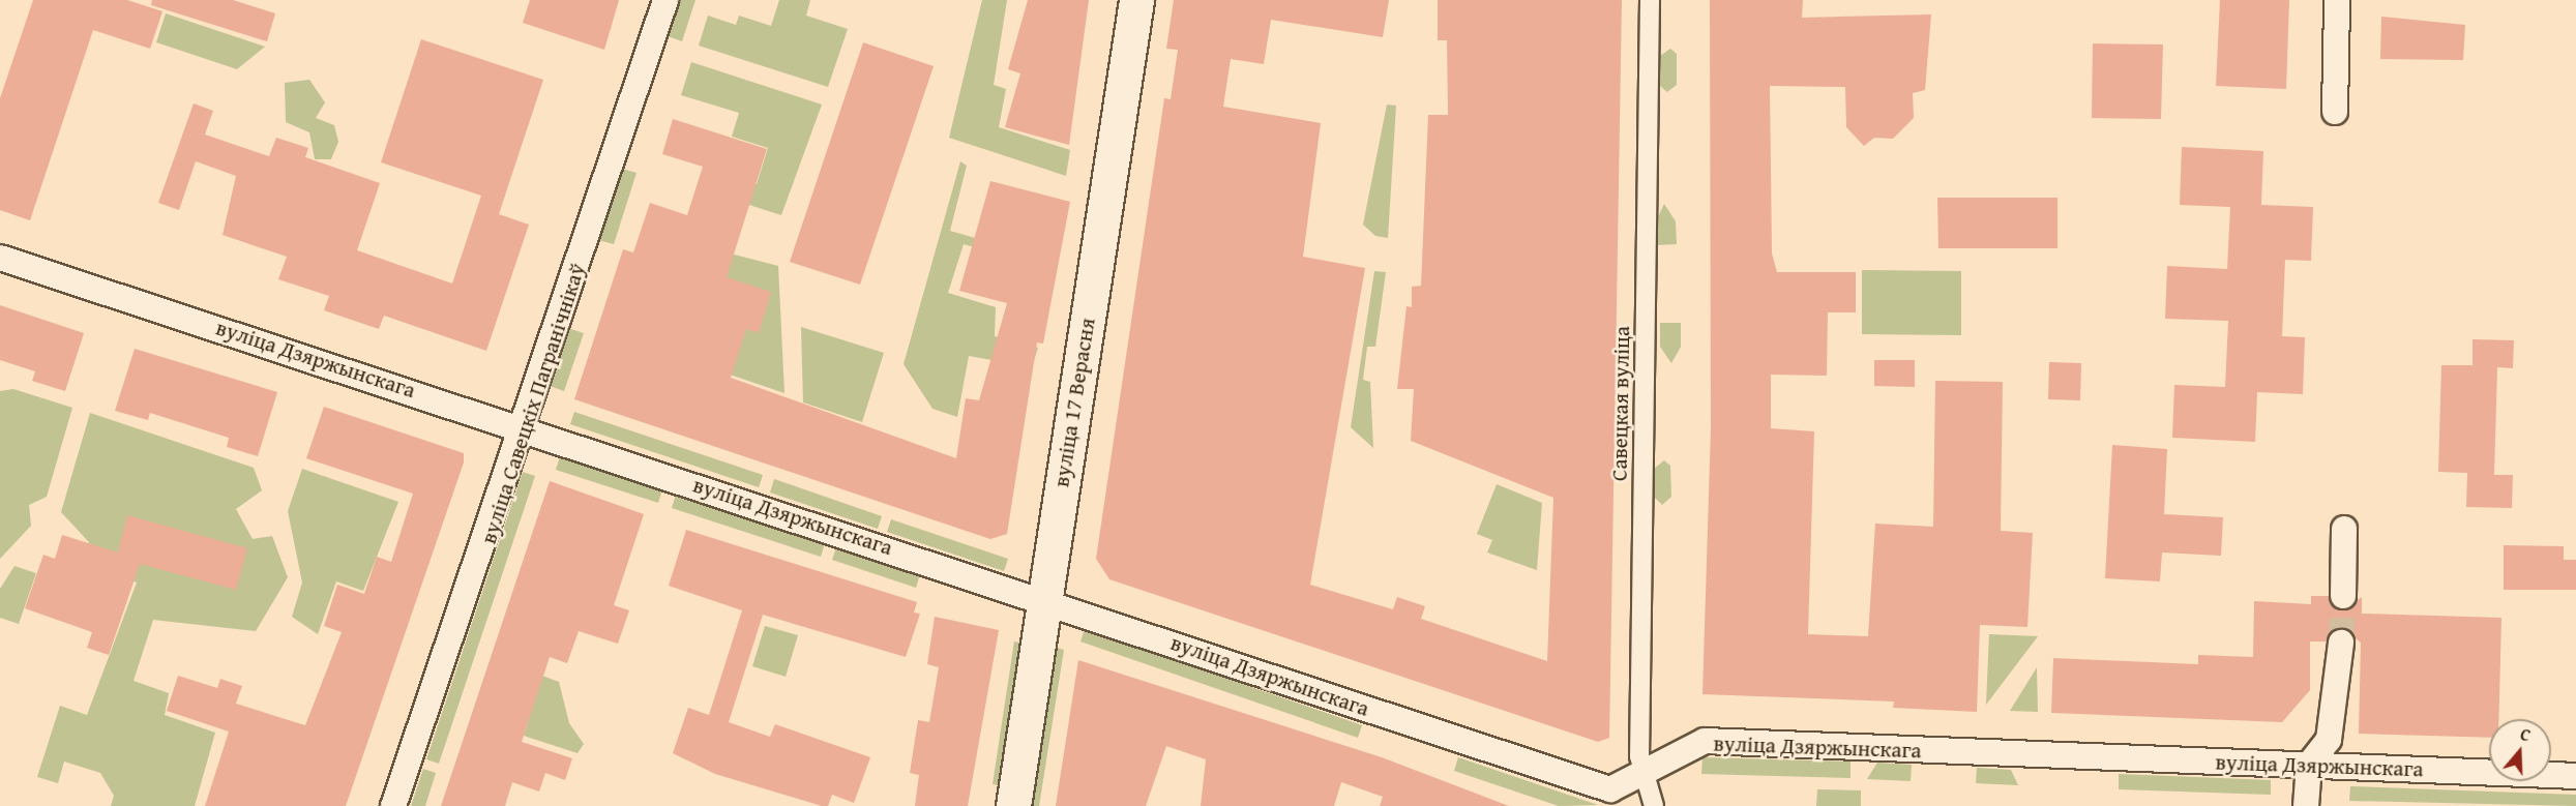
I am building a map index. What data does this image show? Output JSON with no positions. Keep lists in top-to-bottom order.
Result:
{
  "streets": {
    "main road": ["вуліца 17 Верасня"],
    "street": ["вуліца Дзяржынскага", "вуліца Савецкіх Пагранічнікаў", "Савецкая вуліца"]
  },
  "crossings": [
    ["вуліца Дзяржынскага", "вуліца 17 Верасня"],
    ["вуліца Дзяржынскага", "вуліца Савецкіх Пагранічнікаў"],
    ["вуліца Дзяржынскага", "Савецкая вуліца"]
  ],
  "north": "top"
}
